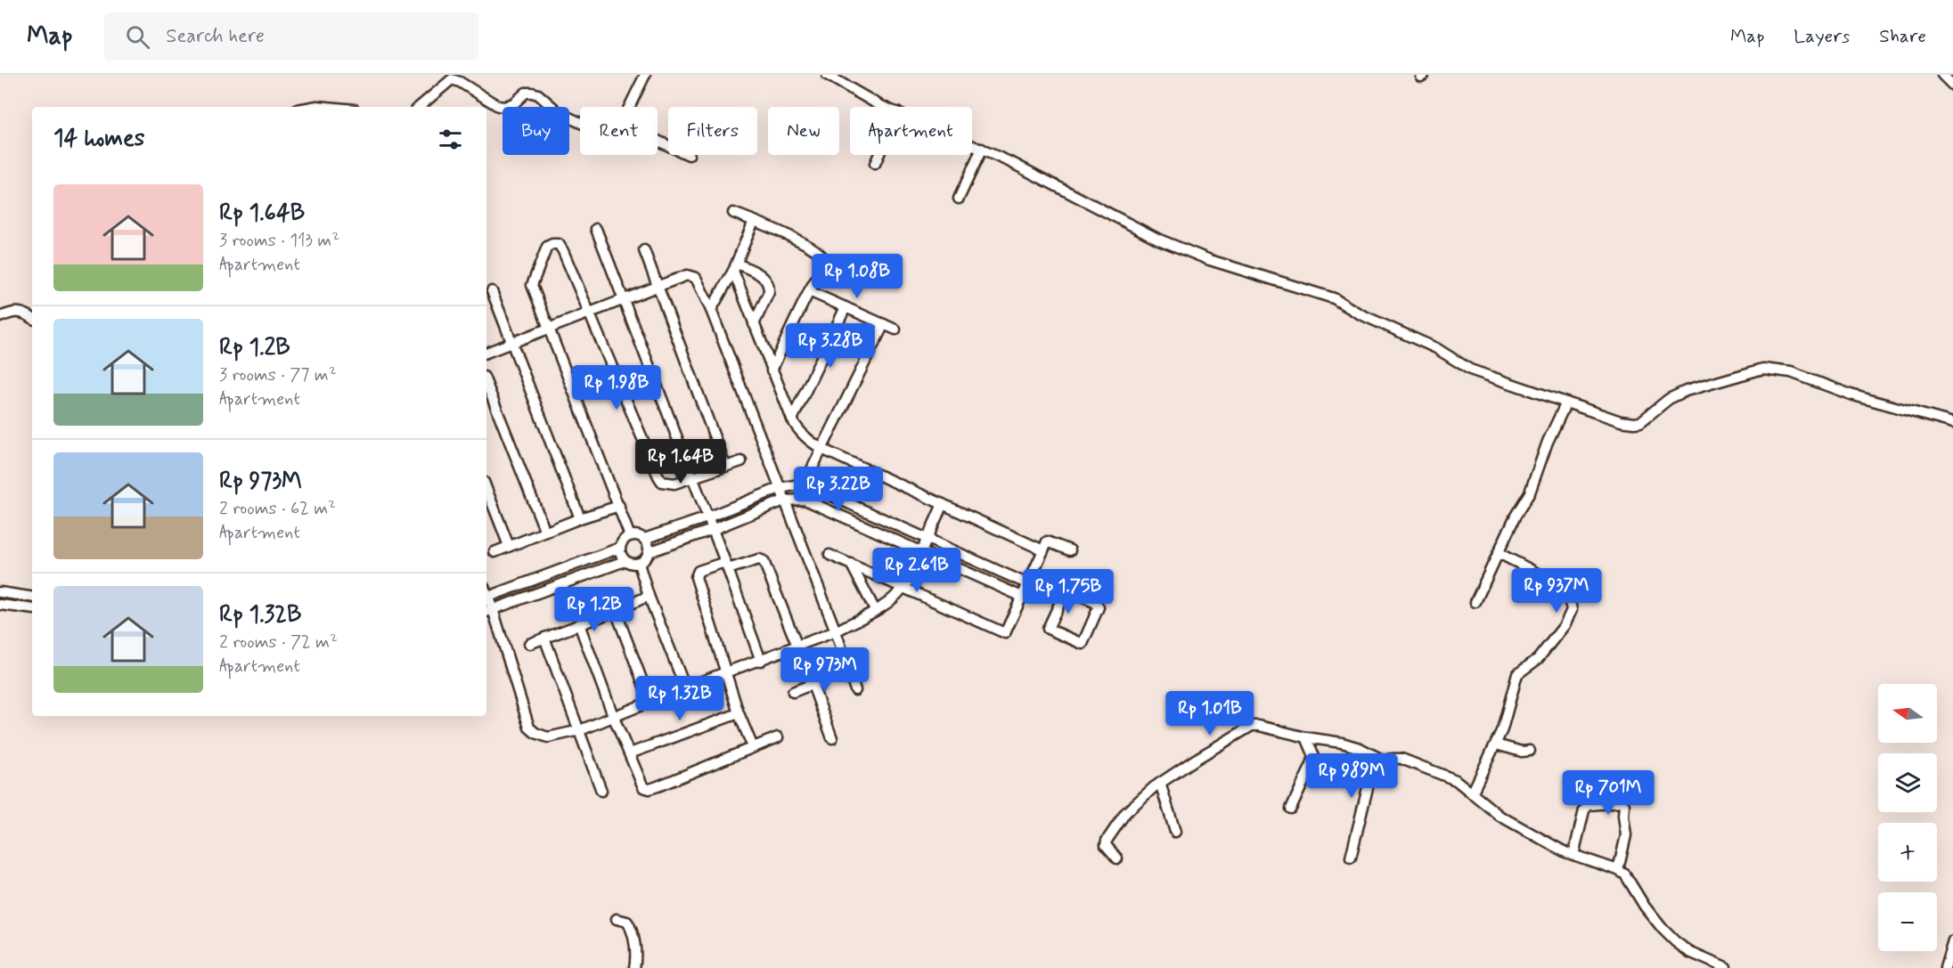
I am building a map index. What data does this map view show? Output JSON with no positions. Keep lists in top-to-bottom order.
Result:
{
  "north": "left",
  "page": {
    "header": "Map",
    "search": "Search here",
    "nav": ["Map", "Layers", "Share"],
    "chip": [
      "Buy",
      "Rent",
      "Filters",
      "New",
      "Apartment"
    ],
    "heading": "14 homes",
    "list": [
      {
        "name": "Rp 1.64B",
        "note": "3 rooms · 113 m² · Apartment"
      },
      {
        "name": "Rp 1.2B",
        "note": "3 rooms · 77 m² · Apartment"
      },
      {
        "name": "Rp 973M",
        "note": "2 rooms · 62 m² · Apartment"
      },
      {
        "name": "Rp 1.32B",
        "note": "2 rooms · 72 m² · Apartment"
      }
    ],
    "price": [
      "Rp 1.08B",
      "Rp 3.28B",
      "Rp 1.98B",
      "Rp 1.64B",
      "Rp 3.22B",
      "Rp 2.61B",
      "Rp 937M",
      "Rp 1.75B",
      "Rp 1.2B",
      "Rp 973M",
      "Rp 1.32B",
      "Rp 1.01B",
      "Rp 989M",
      "Rp 701M"
    ],
    "map_buttons": ["+", "−"]
  }
}
